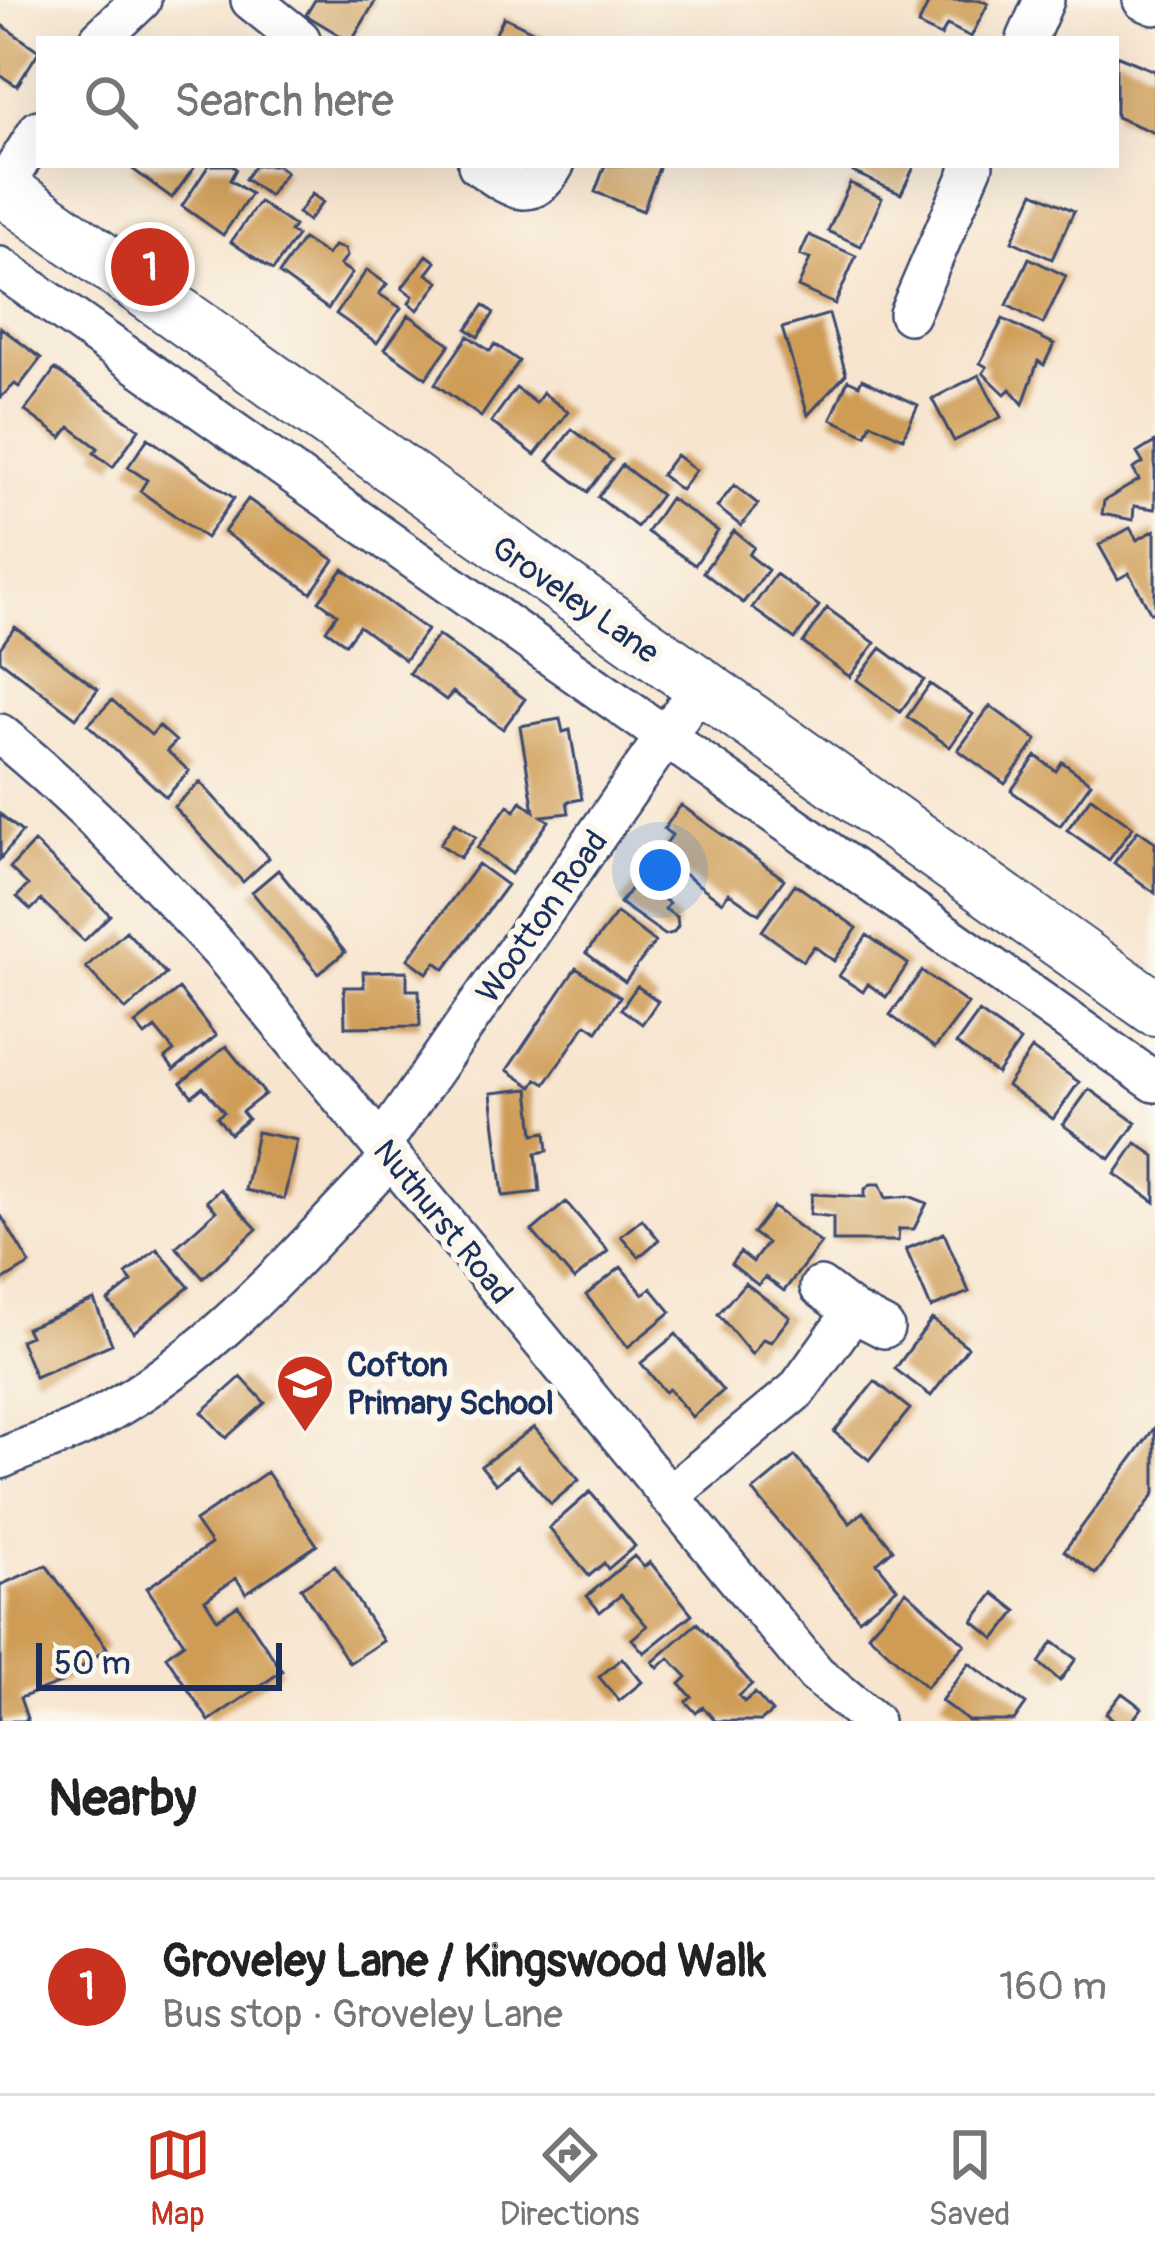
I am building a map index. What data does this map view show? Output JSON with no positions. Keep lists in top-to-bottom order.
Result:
{
  "streets": {
    "main road": ["Groveley Lane"],
    "street": ["Wootton Road", "Nuthurst Road"]
  },
  "crossings": [
    ["Groveley Lane", "Wootton Road"],
    ["Wootton Road", "Nuthurst Road"]
  ],
  "places": {
    "school or university": ["Cofton Primary School"]
  },
  "scale_bar": "50 m",
  "page": {
    "search": "Search here",
    "pins": "1",
    "scale": "50 m",
    "heading": "Nearby",
    "list": [
      {
        "mark": "1",
        "name": "Groveley Lane / Kingswood Walk",
        "note": "Bus stop · Groveley Lane",
        "value": "160 m"
      }
    ],
    "nav": ["Map", "Directions", "Saved"]
  }
}
